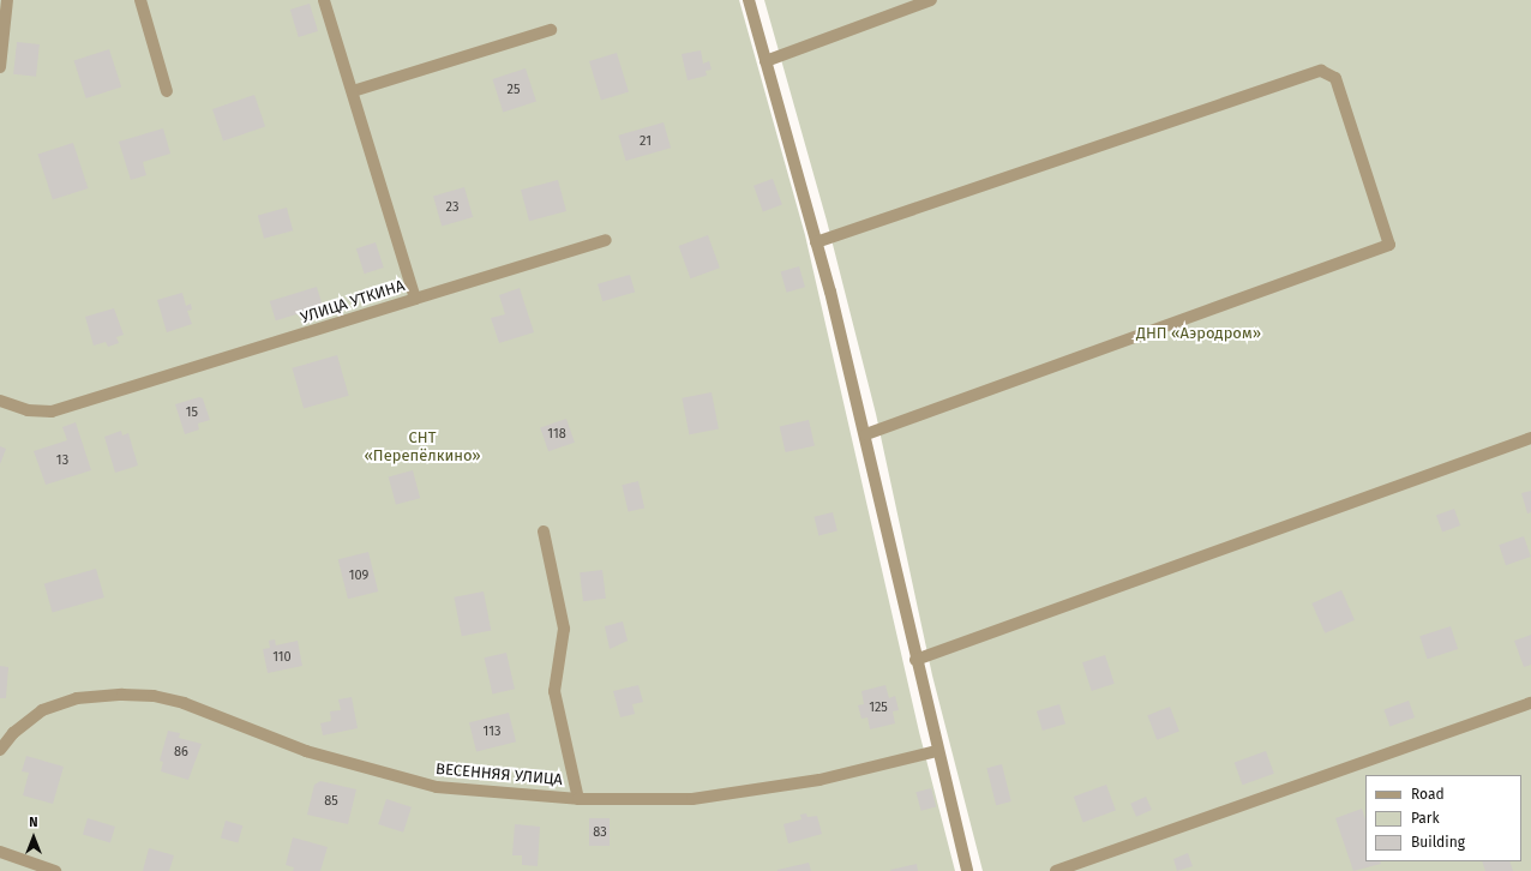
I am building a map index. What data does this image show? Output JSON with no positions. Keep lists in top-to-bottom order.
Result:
{
  "streets": {
    "street": ["УЛИЦА УТКИНА", "ВЕСЕННЯЯ УЛИЦА"]
  },
  "parks": ["ДНП «Аэродром»", "СНТ «Перепёлкино»"],
  "house_numbers": [
    "25",
    "21",
    "23",
    "15",
    "118",
    "13",
    "109",
    "110",
    "125",
    "113",
    "86",
    "85",
    "83"
  ],
  "legend": ["Road", "Park", "Building"],
  "north": "top"
}
